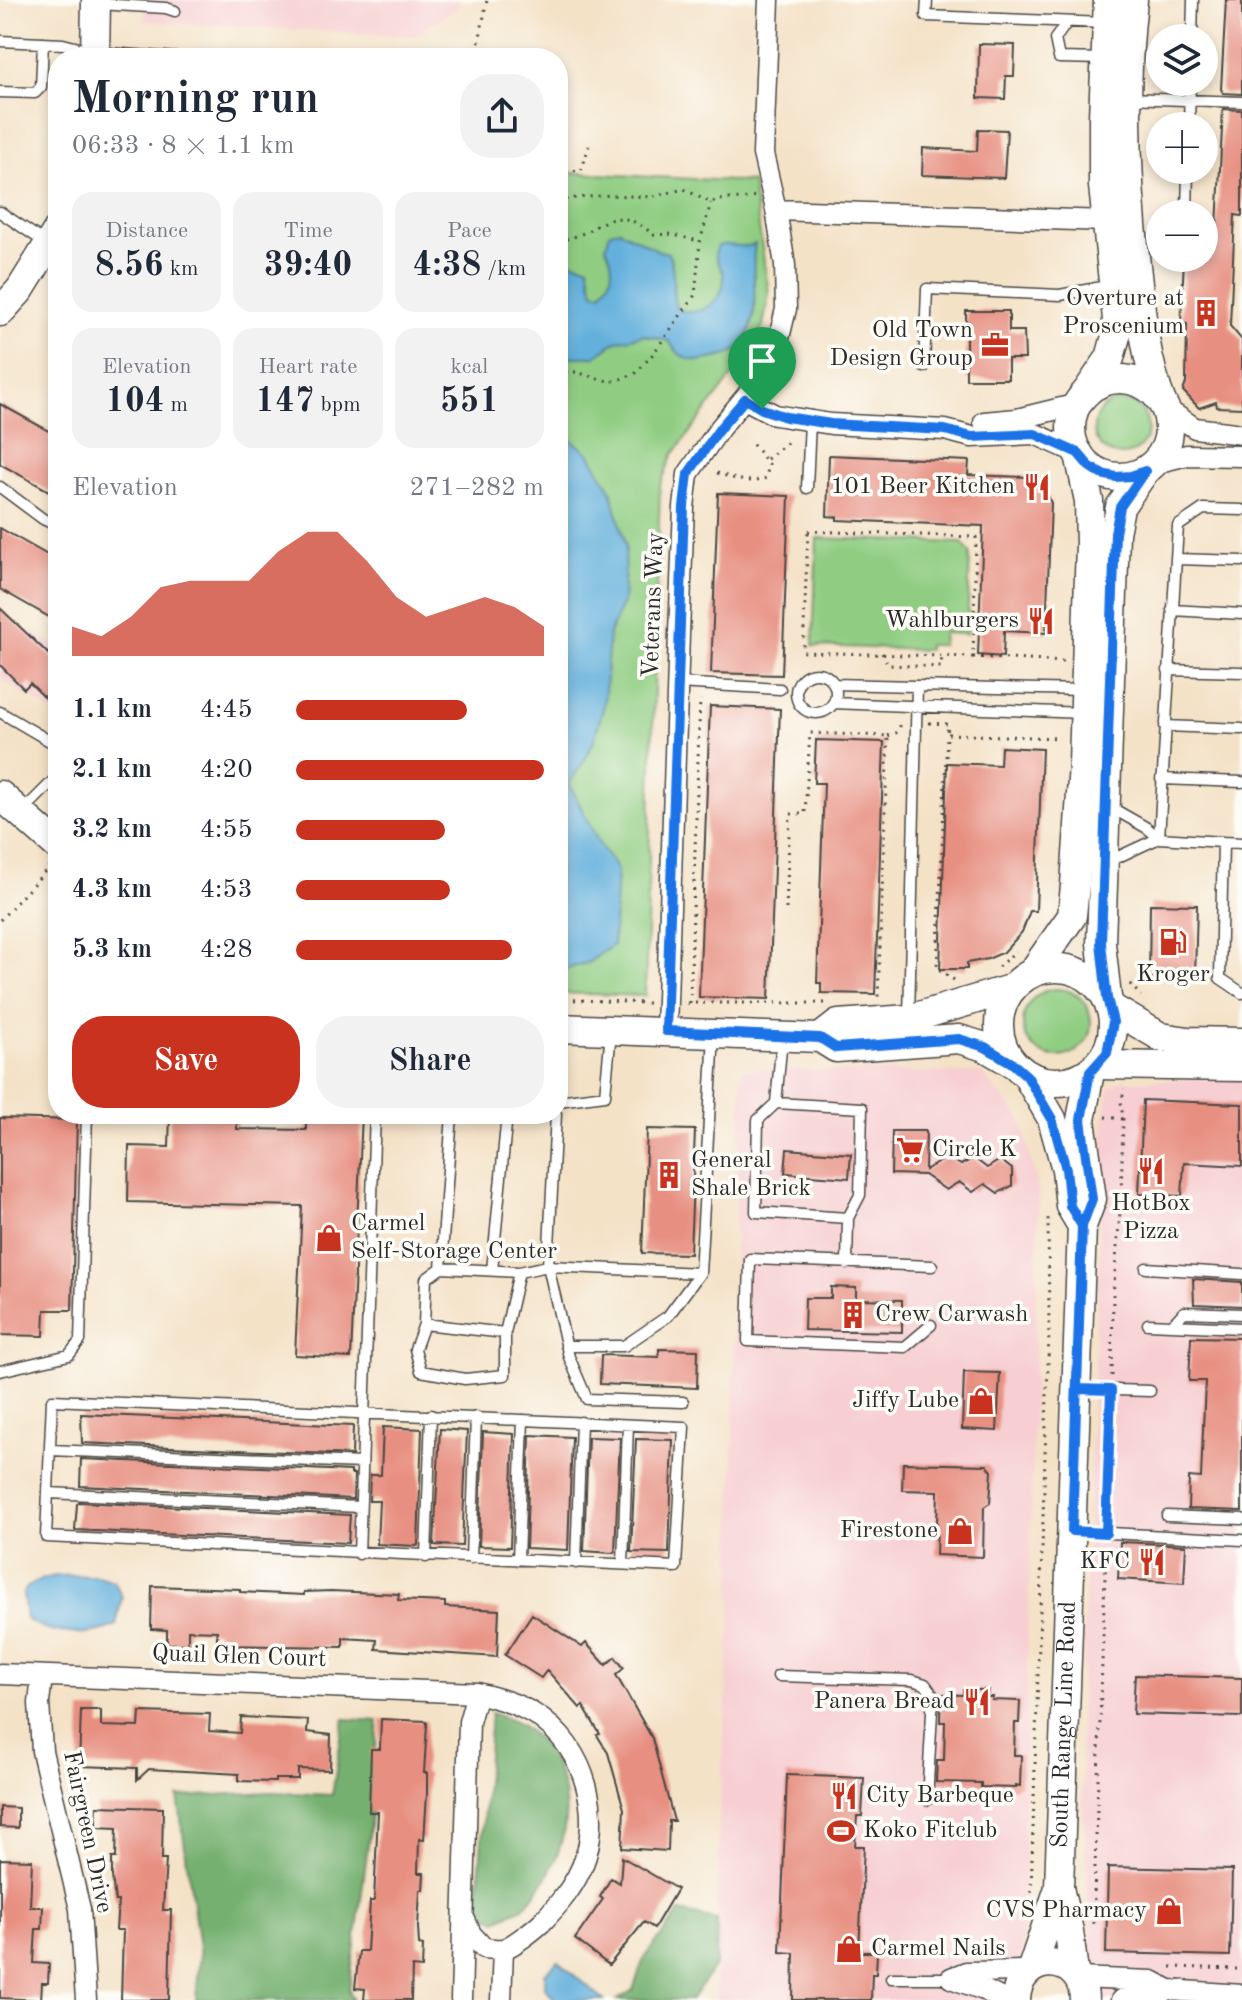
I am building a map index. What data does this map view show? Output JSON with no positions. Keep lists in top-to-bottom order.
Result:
{
  "streets": {
    "main road": ["South Range Line Road"],
    "street": ["Veterans Way", "Quail Glen Court", "Fairgreen Drive"]
  },
  "crossings": [
    ["Quail Glen Court", "Fairgreen Drive"]
  ],
  "places": {
    "building": ["Overture at Proscenium", "General Shale Brick", "Crew Carwash"],
    "office": ["Old Town Design Group"],
    "restaurant": [
      "101 Beer Kitchen",
      "Wahlburgers",
      "HotBox Pizza",
      "KFC",
      "Panera Bread",
      "City Barbeque"
    ],
    "fuel station": ["Kroger"],
    "supermarket": ["Circle K"],
    "shop": [
      "Carmel Self-Storage Center",
      "Jiffy Lube",
      "Firestone",
      "CVS Pharmacy",
      "Carmel Nails"
    ],
    "sports": ["Koko Fitclub"]
  },
  "page": {
    "map_buttons": ["+", "−"],
    "heading": ["Morning run", "06:33 · 8 × 1.1 km"],
    "stats": [
      ["Distance", "8.56 km"],
      ["Time", "39:40"],
      ["Pace", "4:38 /km"],
      ["Elevation", "104 m"],
      ["Heart rate", "147 bpm"],
      ["kcal", "551"]
    ],
    "chart": ["Elevation", "271–282 m"],
    "list": [
      {
        "name": "1.1 km",
        "note": "4:45"
      },
      {
        "name": "2.1 km",
        "note": "4:20"
      },
      {
        "name": "3.2 km",
        "note": "4:55"
      },
      {
        "name": "4.3 km",
        "note": "4:53"
      },
      {
        "name": "5.3 km",
        "note": "4:28"
      }
    ],
    "buttons": ["Save", "Share"]
  }
}
